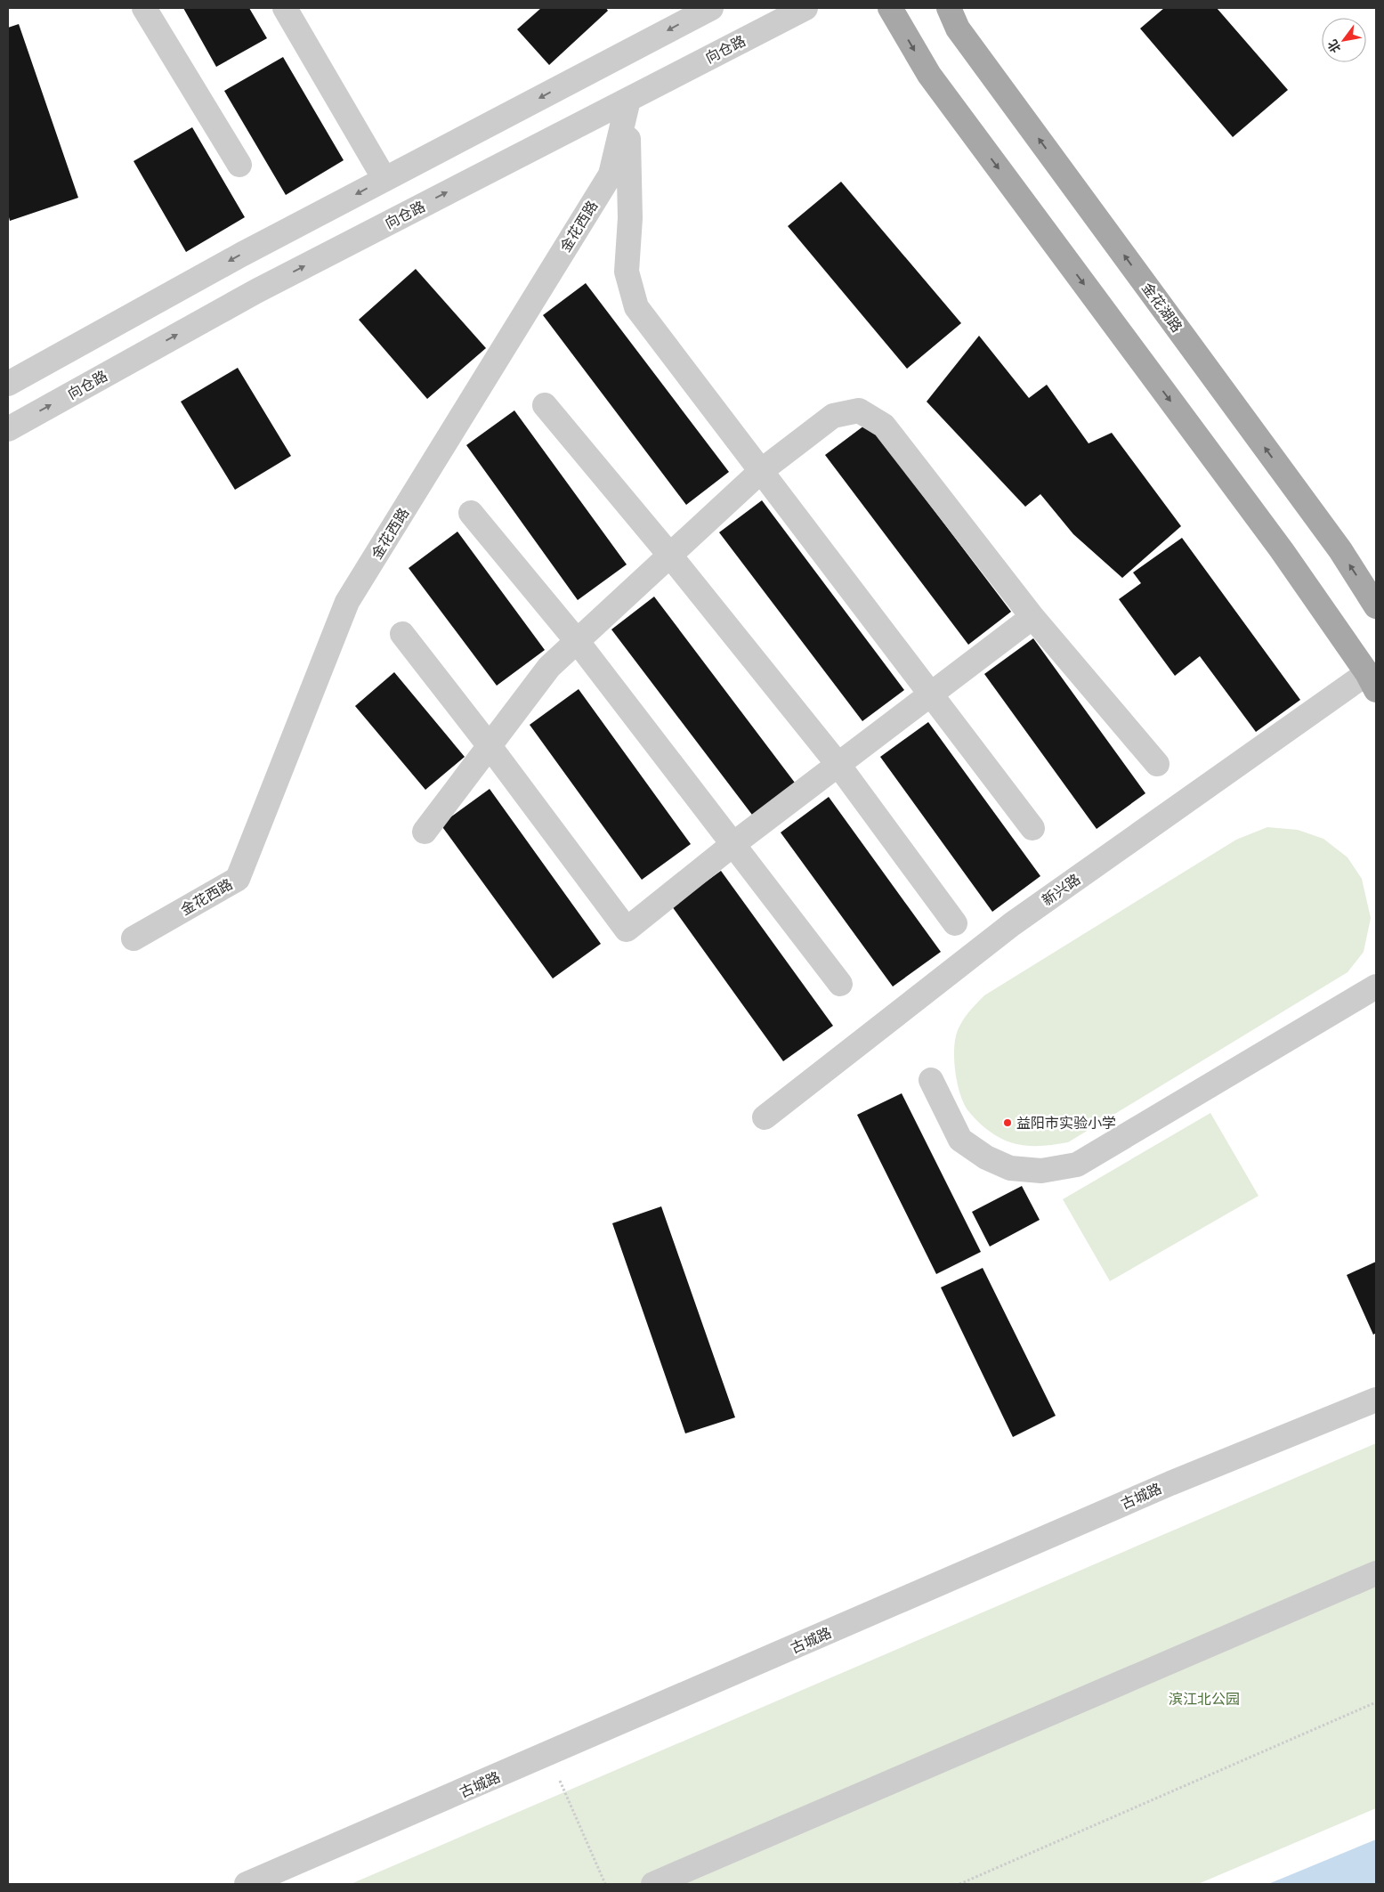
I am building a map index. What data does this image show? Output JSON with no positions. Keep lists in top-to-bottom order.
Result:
{
  "streets": {
    "main road": ["金花湖路"],
    "street": [
      "向仓路",
      "金花西路",
      "新兴路",
      "古城路"
    ]
  },
  "crossings": [
    ["向仓路", "金花西路"]
  ],
  "parks": ["滨江北公园"],
  "places": ["益阳市实验小学"],
  "north": "bottom left"
}
